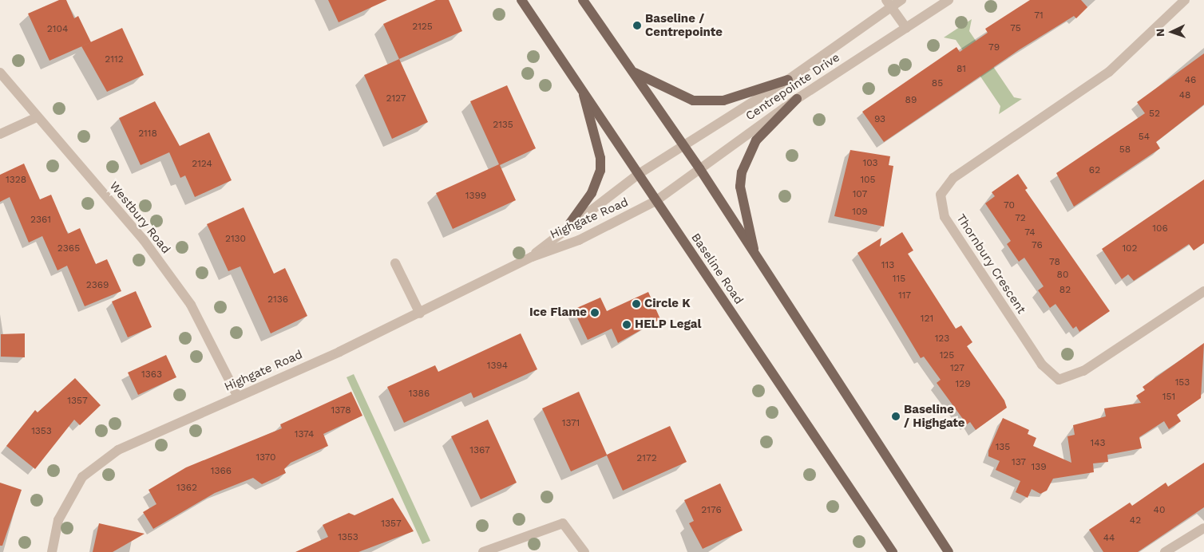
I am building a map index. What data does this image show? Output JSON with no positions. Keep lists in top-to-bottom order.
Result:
{
  "streets": {
    "main road": ["Baseline Road"],
    "street": [
      "Centrepointe Drive",
      "Westbury Road",
      "Highgate Road",
      "Thornbury Crescent"
    ]
  },
  "crossings": [
    ["Centrepointe Drive", "Highgate Road"],
    ["Centrepointe Drive", "Baseline Road"],
    ["Westbury Road", "Highgate Road"],
    ["Highgate Road", "Baseline Road"]
  ],
  "places": [
    "Baseline / Centrepointe",
    "Circle K",
    "Ice Flame",
    "HELP Legal",
    "Baseline / Highgate"
  ],
  "house_numbers": [
    "71",
    "2125",
    "75",
    "2104",
    "79",
    "2112",
    "81",
    "46",
    "85",
    "48",
    "2127",
    "89",
    "52",
    "93",
    "2135",
    "2118",
    "54",
    "58",
    "103",
    "2124",
    "62",
    "1328",
    "105",
    "107",
    "1399",
    "70",
    "109",
    "72",
    "2361",
    "106",
    "74",
    "2130",
    "76",
    "2365",
    "102",
    "78",
    "113",
    "80",
    "115",
    "2369",
    "82",
    "117",
    "2136",
    "121",
    "123",
    "125",
    "1394",
    "127",
    "1363",
    "153",
    "129",
    "1386",
    "151",
    "1357",
    "1378",
    "1371",
    "1353",
    "1374",
    "143",
    "135",
    "1367",
    "1370",
    "2172",
    "137",
    "139",
    "1366",
    "1362",
    "2176",
    "40",
    "42",
    "1357",
    "1353",
    "44"
  ],
  "north": "left"
}
